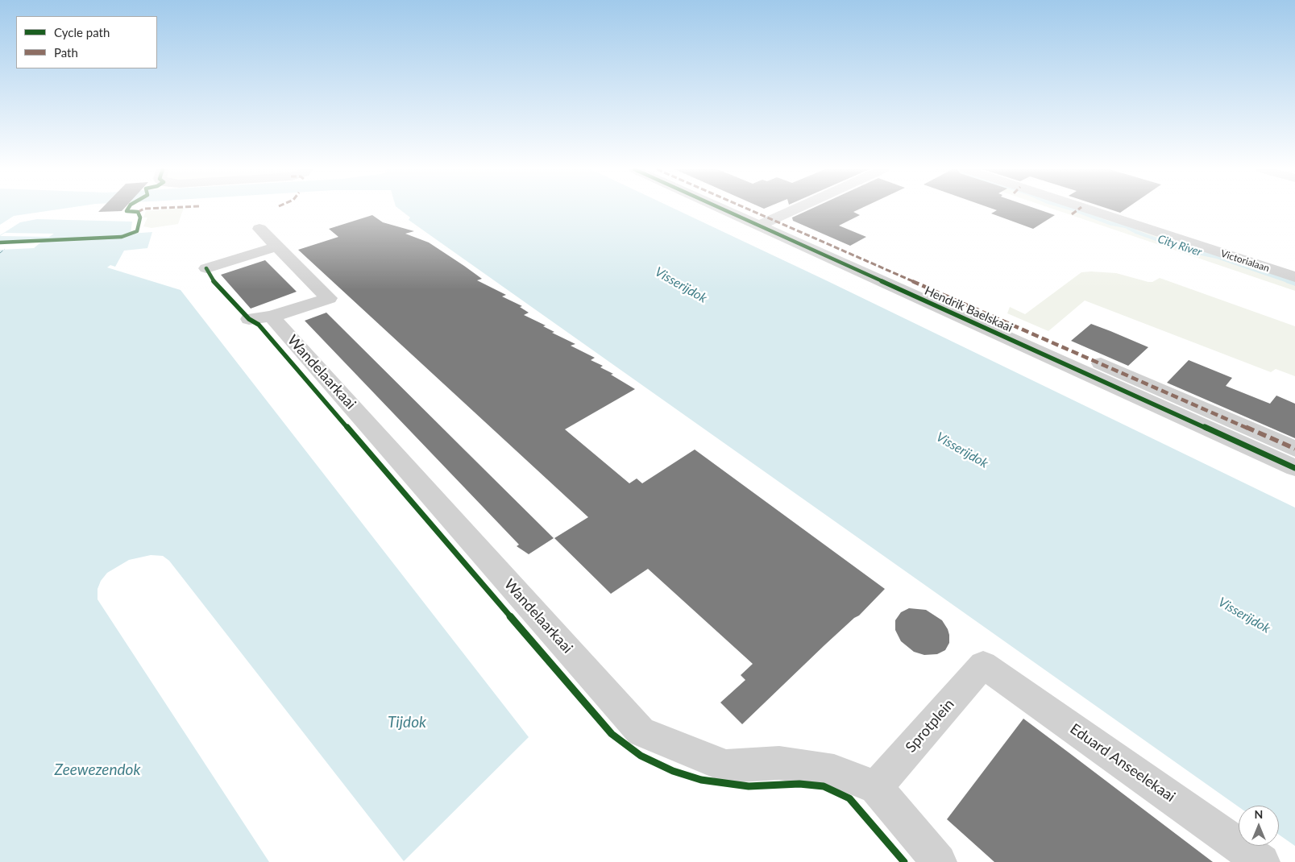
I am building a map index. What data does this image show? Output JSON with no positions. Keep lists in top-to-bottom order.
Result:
{
  "streets": {
    "street": [
      "Victorialaan",
      "Hendrik Baelskaai",
      "Wandelaarkaai",
      "Sprotplein",
      "Eduard Anseelekaai"
    ]
  },
  "crossings": [
    ["Wandelaarkaai", "Sprotplein"],
    ["Sprotplein", "Eduard Anseelekaai"]
  ],
  "water": [
    "City River",
    "Visserijdok",
    "Tijdok",
    "Zeewezendok"
  ],
  "legend": ["Cycle path", "Path"],
  "north": "top"
}
